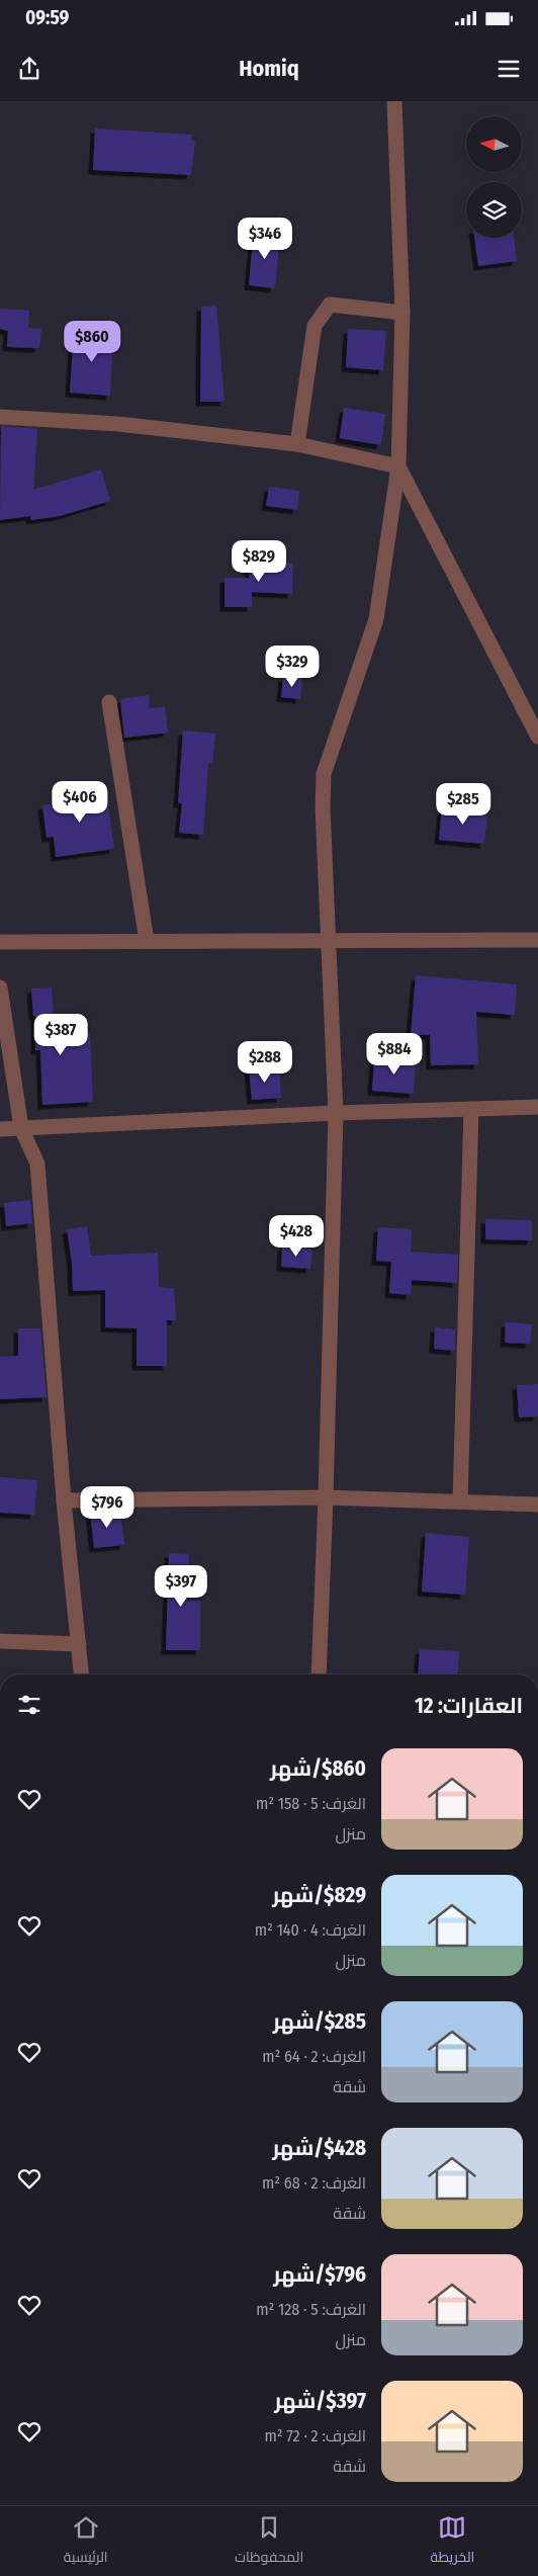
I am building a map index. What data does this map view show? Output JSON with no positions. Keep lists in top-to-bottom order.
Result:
{
  "north": "left",
  "page": {
    "status": "09:59",
    "header": "Homiq",
    "price": [
      "$346",
      "$860",
      "$829",
      "$329",
      "$406",
      "$285",
      "$387",
      "$884",
      "$288",
      "$428",
      "$796",
      "$397"
    ],
    "heading": "العقارات: 12",
    "list": [
      {
        "name": "$860/شهر",
        "note": "الغرف: 5 · 158 m² · منزل"
      },
      {
        "name": "$829/شهر",
        "note": "الغرف: 4 · 140 m² · منزل"
      },
      {
        "name": "$285/شهر",
        "note": "الغرف: 2 · 64 m² · شقة"
      },
      {
        "name": "$428/شهر",
        "note": "الغرف: 2 · 68 m² · شقة"
      },
      {
        "name": "$796/شهر",
        "note": "الغرف: 5 · 128 m² · منزل"
      },
      {
        "name": "$397/شهر",
        "note": "الغرف: 2 · 72 m² · شقة"
      }
    ],
    "tabs": ["الخريطة", "المحفوظات", "الرئيسية"]
  }
}
